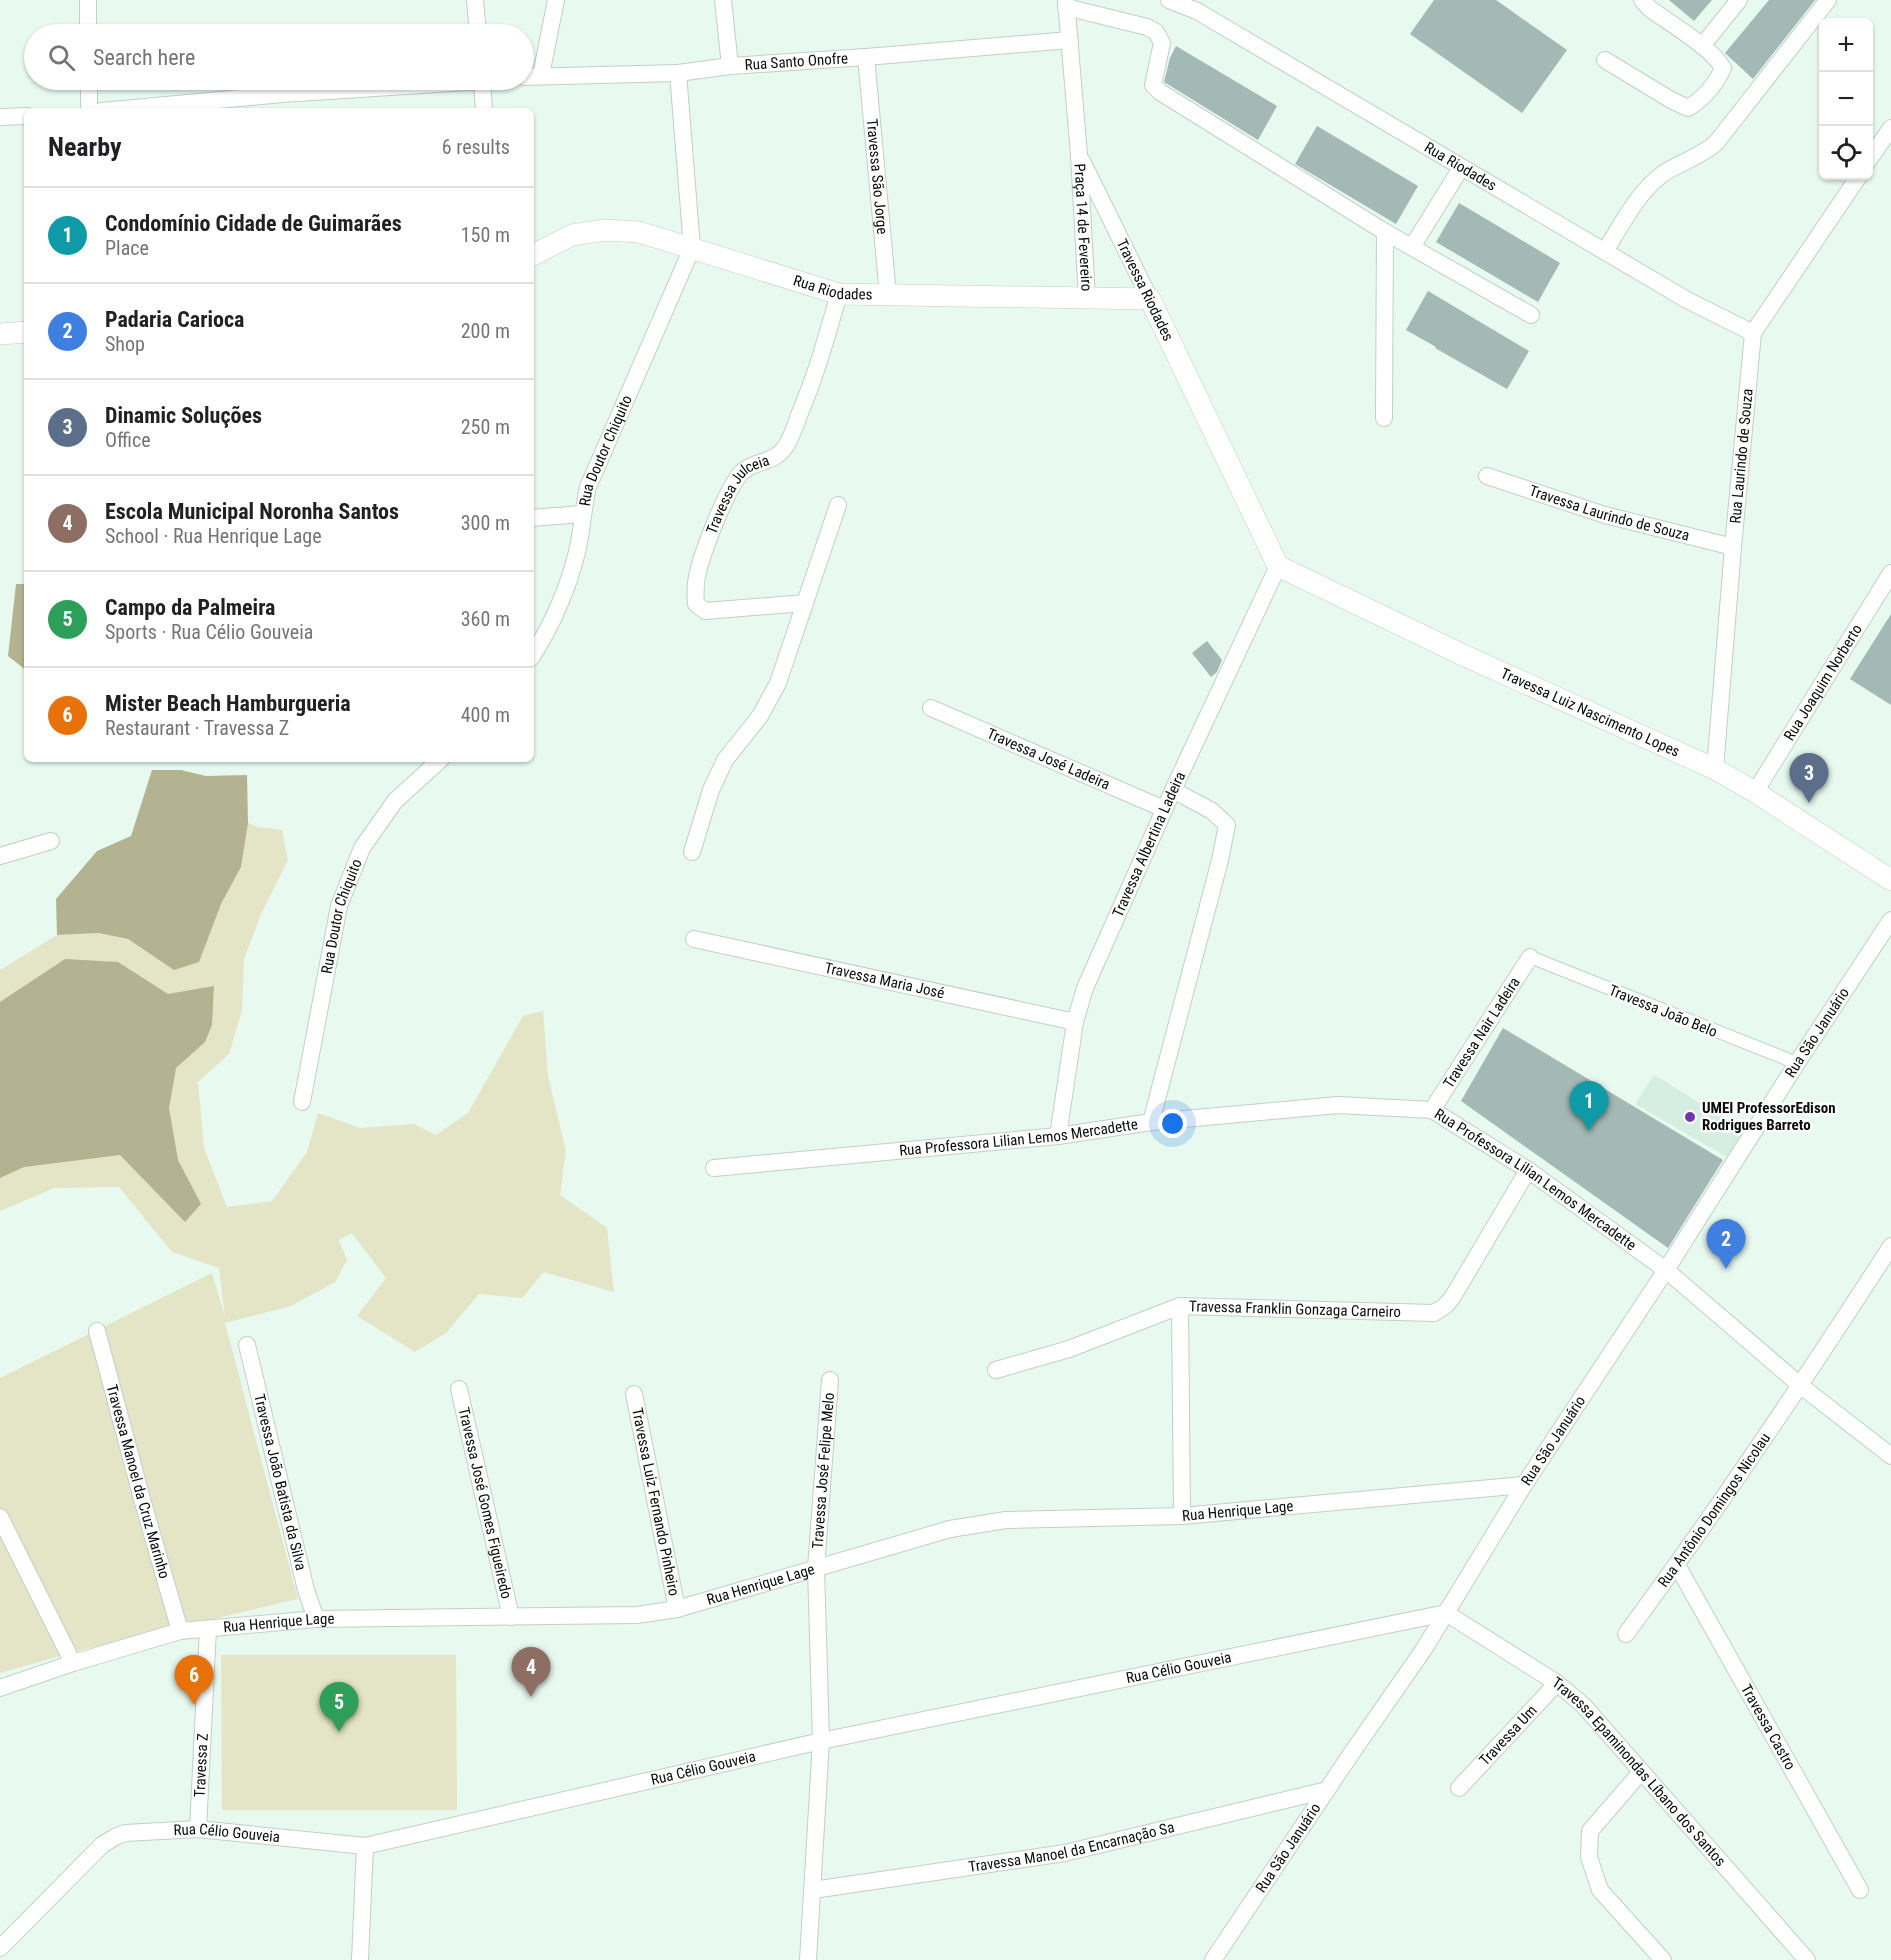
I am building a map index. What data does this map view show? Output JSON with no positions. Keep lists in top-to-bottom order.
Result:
{
  "streets": {
    "street": [
      "Rua Santo Onofre",
      "Rua Riodades",
      "Travessa São Jorge",
      "Praça 14 de Fevereiro",
      "Travessa Riodades",
      "Rua Doutor Chiquito",
      "Rua Laurindo de Souza",
      "Travessa Julceia",
      "Travessa Laurindo de Souza",
      "Rua Joaquim Norberto",
      "Travessa Luiz Nascimento Lopes",
      "Travessa José Ladeira",
      "Travessa Albertina Ladeira",
      "Travessa Maria José",
      "Travessa João Belo",
      "Travessa Nair Ladeira",
      "Rua São Januário",
      "Rua Professora Lilian Lemos Mercadette",
      "Travessa Franklin Gonzaga Carneiro",
      "Travessa José Felipe Melo",
      "Travessa Manoel da Cruz Marinho",
      "Travessa João Batista da Silva",
      "Travessa Luiz Fernando Pinheiro",
      "Travessa José Gomes Figueiredo",
      "Rua Antônio Domingos Nicolau",
      "Rua Henrique Lage",
      "Rua Célio Gouveia",
      "Travessa Castro",
      "Travessa Um",
      "Travessa Z",
      "Travessa Epaminondas Líbano dos Santos",
      "Travessa Manoel da Encarnação Sa"
    ]
  },
  "crossings": [
    ["Rua Santo Onofre", "Travessa São Jorge"],
    ["Rua Santo Onofre", "Travessa Riodades"],
    ["Rua Riodades", "Travessa São Jorge"],
    ["Rua Riodades", "Praça 14 de Fevereiro"],
    ["Rua Riodades", "Travessa Riodades"],
    ["Rua Riodades", "Rua Doutor Chiquito"],
    ["Rua Riodades", "Rua Laurindo de Souza"],
    ["Rua Riodades", "Travessa Julceia"],
    ["Praça 14 de Fevereiro", "Travessa Riodades"],
    ["Travessa Riodades", "Travessa Luiz Nascimento Lopes"],
    ["Travessa Riodades", "Travessa Albertina Ladeira"],
    ["Rua Laurindo de Souza", "Travessa Laurindo de Souza"],
    ["Rua Laurindo de Souza", "Travessa Luiz Nascimento Lopes"],
    ["Rua Joaquim Norberto", "Travessa Luiz Nascimento Lopes"],
    ["Travessa Luiz Nascimento Lopes", "Travessa Albertina Ladeira"],
    ["Travessa José Ladeira", "Travessa Albertina Ladeira"],
    ["Travessa Albertina Ladeira", "Travessa Maria José"],
    ["Travessa Albertina Ladeira", "Rua Professora Lilian Lemos Mercadette"],
    ["Travessa João Belo", "Travessa Nair Ladeira"],
    ["Travessa João Belo", "Rua São Januário"],
    ["Travessa Nair Ladeira", "Rua Professora Lilian Lemos Mercadette"],
    ["Rua São Januário", "Rua Professora Lilian Lemos Mercadette"],
    ["Rua São Januário", "Rua Henrique Lage"],
    ["Rua São Januário", "Rua Célio Gouveia"],
    ["Rua São Januário", "Travessa Epaminondas Líbano dos Santos"],
    ["Rua São Januário", "Travessa Manoel da Encarnação Sa"],
    ["Rua Professora Lilian Lemos Mercadette", "Travessa Franklin Gonzaga Carneiro"],
    ["Rua Professora Lilian Lemos Mercadette", "Rua Antônio Domingos Nicolau"],
    ["Travessa José Felipe Melo", "Rua Henrique Lage"],
    ["Travessa José Felipe Melo", "Rua Célio Gouveia"],
    ["Travessa José Felipe Melo", "Travessa Manoel da Encarnação Sa"],
    ["Travessa Manoel da Cruz Marinho", "Rua Henrique Lage"],
    ["Travessa João Batista da Silva", "Rua Henrique Lage"],
    ["Travessa Luiz Fernando Pinheiro", "Rua Henrique Lage"],
    ["Travessa José Gomes Figueiredo", "Rua Henrique Lage"],
    ["Rua Antônio Domingos Nicolau", "Travessa Castro"],
    ["Rua Henrique Lage", "Travessa Z"],
    ["Rua Célio Gouveia", "Travessa Z"],
    ["Rua Célio Gouveia", "Travessa Epaminondas Líbano dos Santos"],
    ["Travessa Um", "Travessa Epaminondas Líbano dos Santos"]
  ],
  "places": ["UMEI ProfessorEdison Rodrigues Barreto"],
  "page": {
    "map_buttons": ["+", "−"],
    "search": "Search here",
    "heading": ["Nearby", "6 results"],
    "list": [
      {
        "mark": "1",
        "name": "Condomínio Cidade de Guimarães",
        "note": "Place",
        "value": "150 m"
      },
      {
        "mark": "2",
        "name": "Padaria Carioca",
        "note": "Shop",
        "value": "200 m"
      },
      {
        "mark": "3",
        "name": "Dinamic Soluções",
        "note": "Office",
        "value": "250 m"
      },
      {
        "mark": "4",
        "name": "Escola Municipal Noronha Santos",
        "note": "School · Rua Henrique Lage",
        "value": "300 m"
      },
      {
        "mark": "5",
        "name": "Campo da Palmeira",
        "note": "Sports · Rua Célio Gouveia",
        "value": "360 m"
      },
      {
        "mark": "6",
        "name": "Mister Beach Hamburgueria",
        "note": "Restaurant · Travessa Z",
        "value": "400 m"
      }
    ],
    "pins": [
      "3",
      "1",
      "2",
      "4",
      "6",
      "5"
    ]
  }
}
